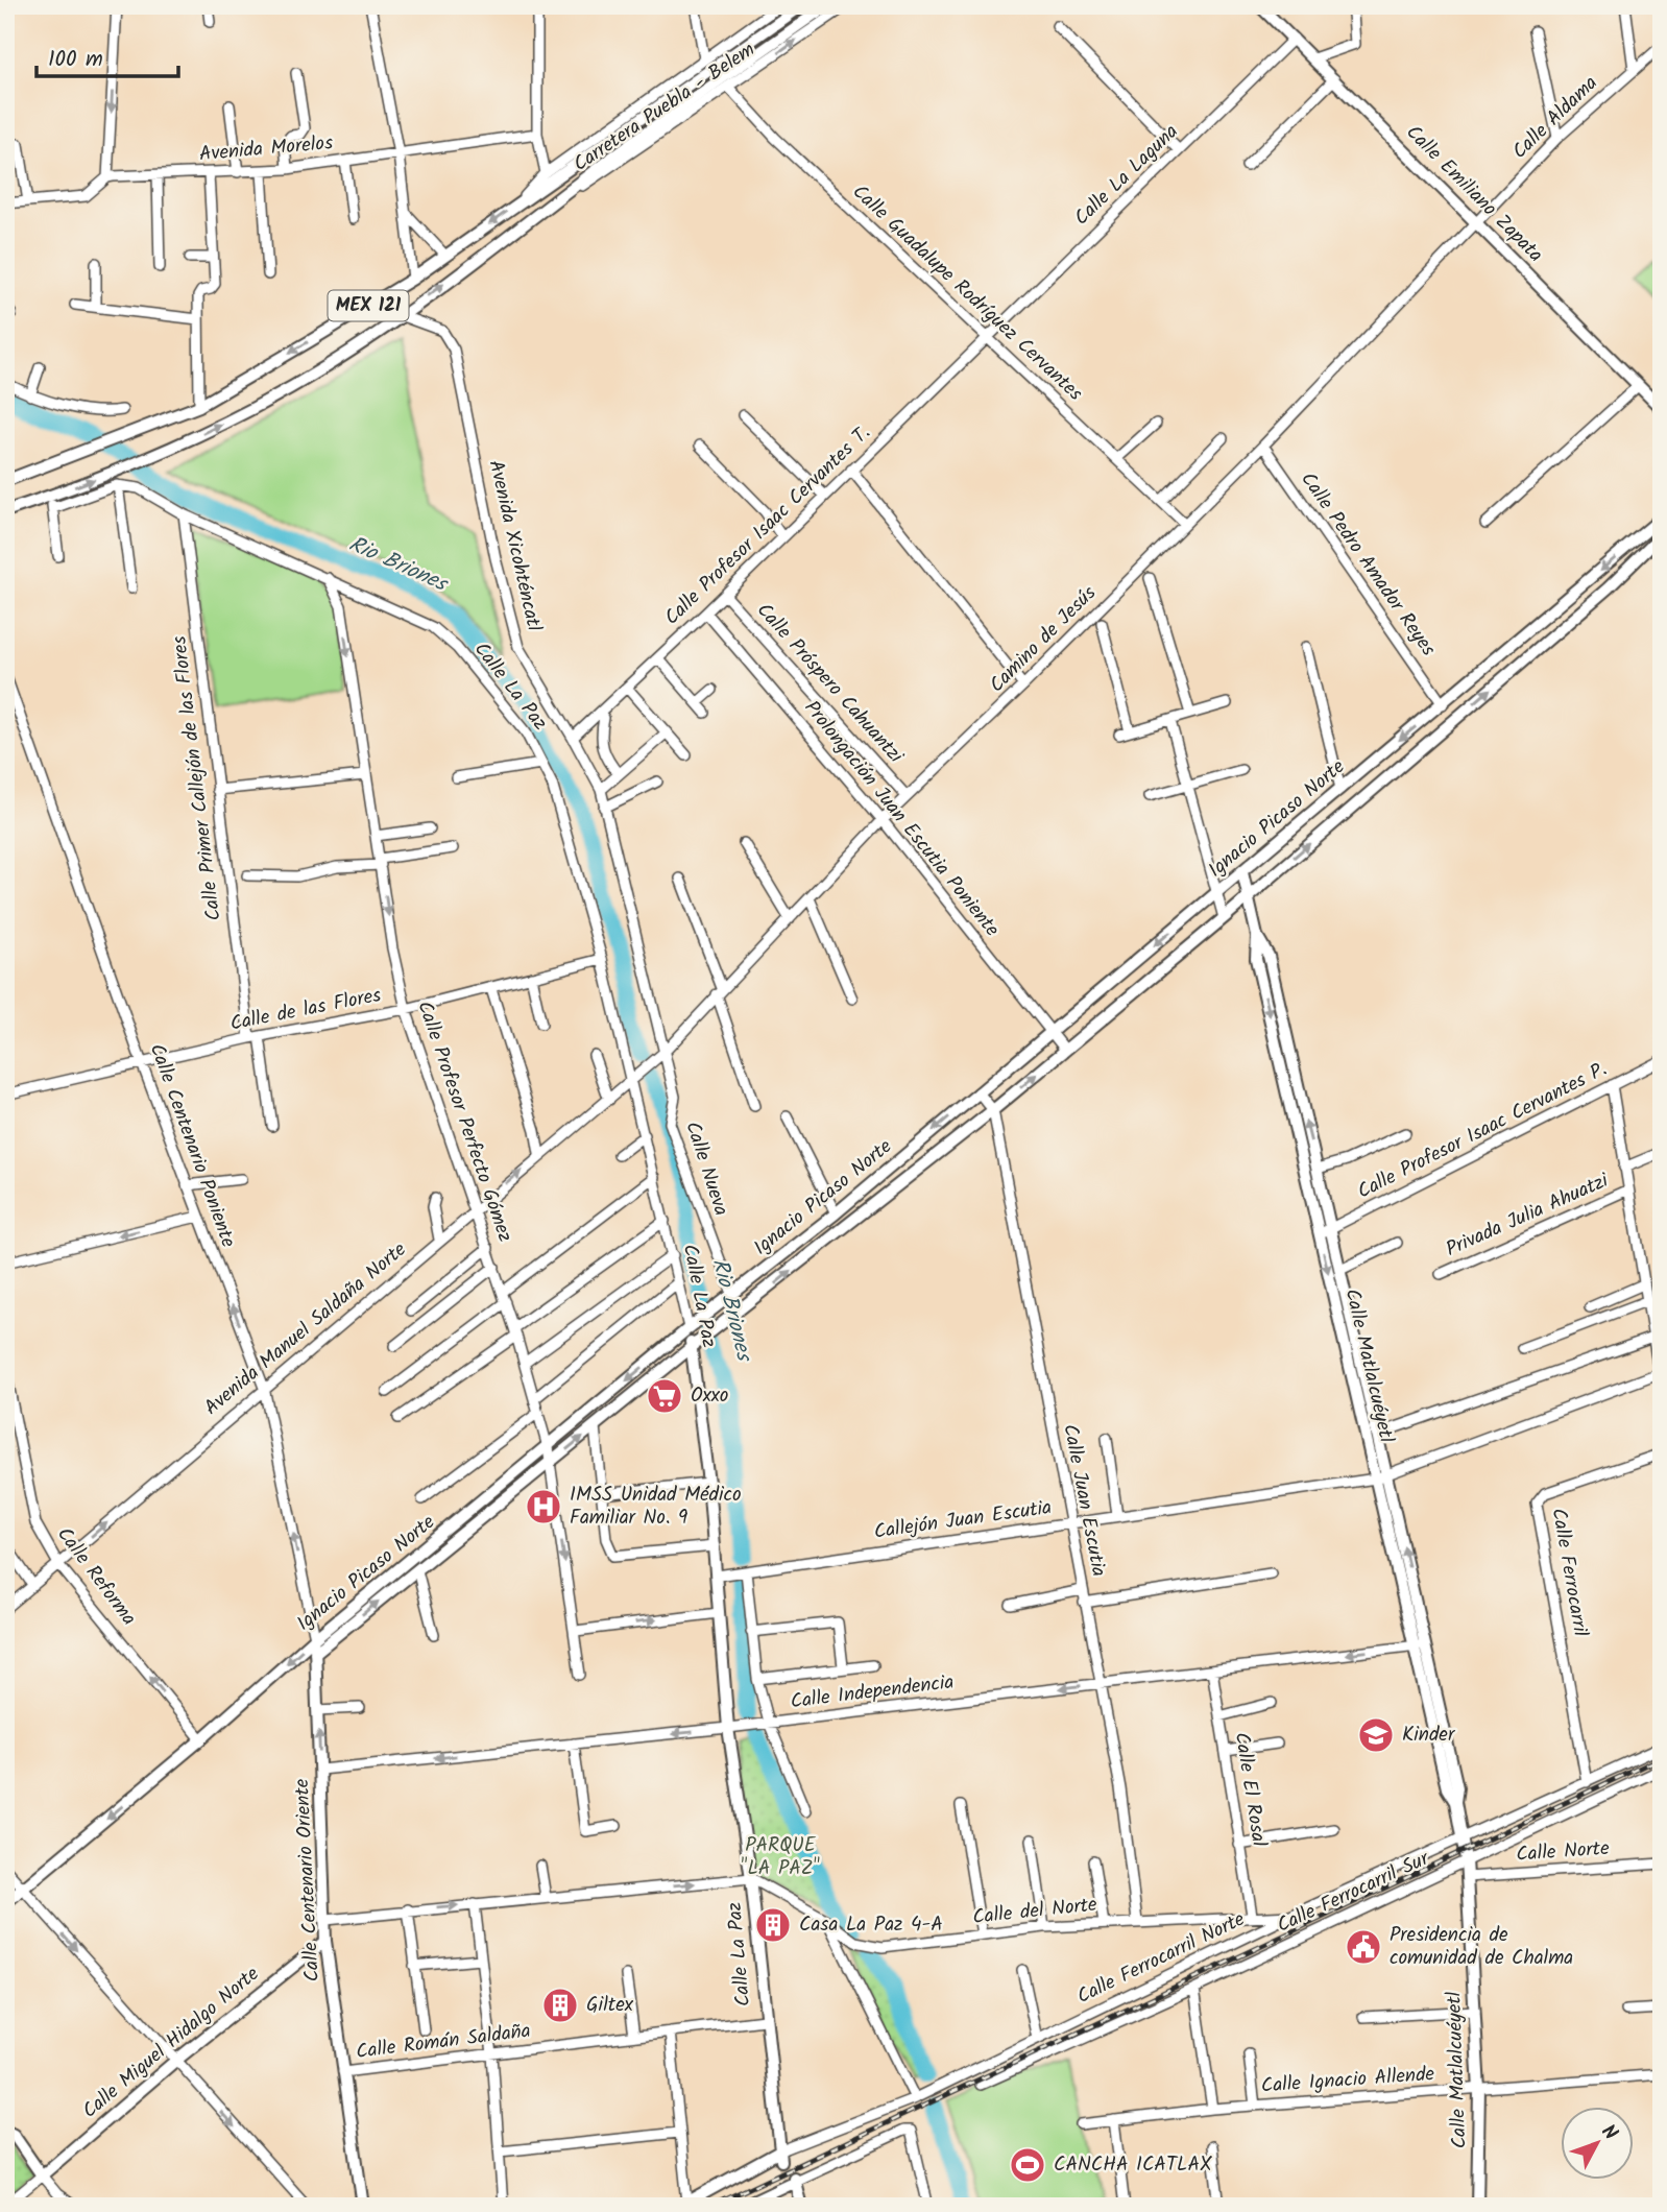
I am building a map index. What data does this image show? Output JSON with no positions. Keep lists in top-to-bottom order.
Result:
{
  "streets": {
    "main road": [
      "Carretera Puebla - Belem",
      "Calle Emiliano Zapata",
      "MEX 121",
      "Calle La Paz",
      "Ignacio Picaso Norte",
      "Calle Matlalcuéyetl",
      "Calle Centenario Oriente",
      "Calle Ferrocarril Norte",
      "Calle Miguel Hidalgo Norte"
    ],
    "street": [
      "Calle Aldama",
      "Avenida Morelos",
      "Calle La Laguna",
      "Calle Guadalupe Rodríguez Cervantes",
      "Calle Profesor Isaac Cervantes T.",
      "Avenida Xicohténcatl",
      "Calle Pedro Amador Reyes",
      "Camino de Jesús",
      "Calle Próspero Cahuantzi",
      "Calle Primer Callejón de las Flores",
      "Prolongación Juan Escutia Poniente",
      "Calle de las Flores",
      "Calle Profesor Perfecto Gómez",
      "Calle Profesor Isaac Cervantes P.",
      "Calle Centenario Poniente",
      "Calle Nueva",
      "Privada Julia Ahuatzi",
      "Avenida Manuel Saldaña Norte",
      "Calle Juan Escutia",
      "Callejón Juan Escutia",
      "Calle Ferrocarril",
      "Calle Reforma",
      "Calle Independencia",
      "Calle El Rosal",
      "Calle Norte",
      "Calle Ferrocarril Sur",
      "Calle del Norte",
      "Calle Román Saldaña",
      "Calle Ignacio Allende"
    ]
  },
  "crossings": [
    ["Carretera Puebla - Belem", "Calle Guadalupe Rodríguez Cervantes"],
    ["Carretera Puebla - Belem", "Avenida Xicohténcatl"],
    ["Calle Aldama", "Calle Emiliano Zapata"],
    ["Calle Aldama", "Camino de Jesús"],
    ["Calle La Laguna", "Calle Emiliano Zapata"],
    ["Calle La Laguna", "Calle Guadalupe Rodríguez Cervantes"],
    ["Calle La Laguna", "Calle Profesor Isaac Cervantes T."],
    ["Calle Emiliano Zapata", "Camino de Jesús"],
    ["Calle Guadalupe Rodríguez Cervantes", "Calle Profesor Isaac Cervantes T."],
    ["Calle Guadalupe Rodríguez Cervantes", "Camino de Jesús"],
    ["Calle Profesor Isaac Cervantes T.", "Avenida Xicohténcatl"],
    ["Calle Profesor Isaac Cervantes T.", "Calle Próspero Cahuantzi"],
    ["Calle Profesor Isaac Cervantes T.", "Prolongación Juan Escutia Poniente"],
    ["Avenida Xicohténcatl", "Camino de Jesús"],
    ["Avenida Xicohténcatl", "Calle Nueva"],
    ["Calle Pedro Amador Reyes", "Camino de Jesús"],
    ["Calle Pedro Amador Reyes", "Ignacio Picaso Norte"],
    ["Camino de Jesús", "Calle Próspero Cahuantzi"],
    ["Camino de Jesús", "Calle La Paz"],
    ["Camino de Jesús", "Prolongación Juan Escutia Poniente"],
    ["Camino de Jesús", "Calle Nueva"],
    ["Camino de Jesús", "Avenida Manuel Saldaña Norte"],
    ["Calle La Paz", "Calle Primer Callejón de las Flores"],
    ["Calle La Paz", "Ignacio Picaso Norte"],
    ["Calle La Paz", "Calle de las Flores"],
    ["Calle La Paz", "Calle Profesor Perfecto Gómez"],
    ["Calle La Paz", "Avenida Manuel Saldaña Norte"],
    ["Calle La Paz", "Callejón Juan Escutia"],
    ["Calle La Paz", "Calle Independencia"],
    ["Calle La Paz", "Calle del Norte"],
    ["Calle La Paz", "Calle Ferrocarril Norte"],
    ["Calle La Paz", "Calle Román Saldaña"],
    ["Calle Primer Callejón de las Flores", "Calle de las Flores"],
    ["Prolongación Juan Escutia Poniente", "Ignacio Picaso Norte"],
    ["Ignacio Picaso Norte", "Calle Profesor Perfecto Gómez"],
    ["Ignacio Picaso Norte", "Calle Centenario Poniente"],
    ["Ignacio Picaso Norte", "Calle Nueva"],
    ["Ignacio Picaso Norte", "Calle Matlalcuéyetl"],
    ["Ignacio Picaso Norte", "Calle Juan Escutia"],
    ["Ignacio Picaso Norte", "Calle Reforma"],
    ["Ignacio Picaso Norte", "Calle Centenario Oriente"],
    ["Calle de las Flores", "Calle Profesor Perfecto Gómez"],
    ["Calle de las Flores", "Calle Centenario Poniente"],
    ["Calle Profesor Perfecto Gómez", "Avenida Manuel Saldaña Norte"],
    ["Calle Profesor Isaac Cervantes P.", "Calle Matlalcuéyetl"],
    ["Calle Centenario Poniente", "Avenida Manuel Saldaña Norte"],
    ["Calle Centenario Poniente", "Calle Centenario Oriente"],
    ["Avenida Manuel Saldaña Norte", "Calle Reforma"],
    ["Calle Matlalcuéyetl", "Callejón Juan Escutia"],
    ["Calle Matlalcuéyetl", "Calle Independencia"],
    ["Calle Matlalcuéyetl", "Calle Norte"],
    ["Calle Matlalcuéyetl", "Calle Ferrocarril Sur"],
    ["Calle Matlalcuéyetl", "Calle Ferrocarril Norte"],
    ["Calle Matlalcuéyetl", "Calle Ignacio Allende"],
    ["Calle Juan Escutia", "Callejón Juan Escutia"],
    ["Calle Juan Escutia", "Calle Independencia"],
    ["Calle Juan Escutia", "Calle del Norte"],
    ["Calle Ferrocarril", "Calle Ferrocarril Norte"],
    ["Calle Independencia", "Calle El Rosal"],
    ["Calle Independencia", "Calle Centenario Oriente"],
    ["Calle El Rosal", "Calle del Norte"],
    ["Calle Centenario Oriente", "Calle Román Saldaña"],
    ["Calle Centenario Oriente", "Calle Miguel Hidalgo Norte"],
    ["Calle del Norte", "Calle Ferrocarril Norte"]
  ],
  "one_way": [
    "Calle Profesor Perfecto Gómez",
    "Calle Centenario Poniente",
    "Avenida Manuel Saldaña Norte",
    "Calle Reforma",
    "Calle Independencia"
  ],
  "water": ["Rio Briones"],
  "parks": ["PARQUE \"LA PAZ\""],
  "places": {
    "supermarket": ["Oxxo"],
    "hospital": ["IMSS Unidad Médico Familiar No. 9"],
    "school or university": ["Kinder"],
    "building": ["Casa La Paz 4-A", "Giltex"],
    "public building": ["Presidencia de comunidad de Chalma"],
    "sports": ["CANCHA ICATLAX"]
  },
  "scale_bar": "100 m",
  "north": "top right"
}
